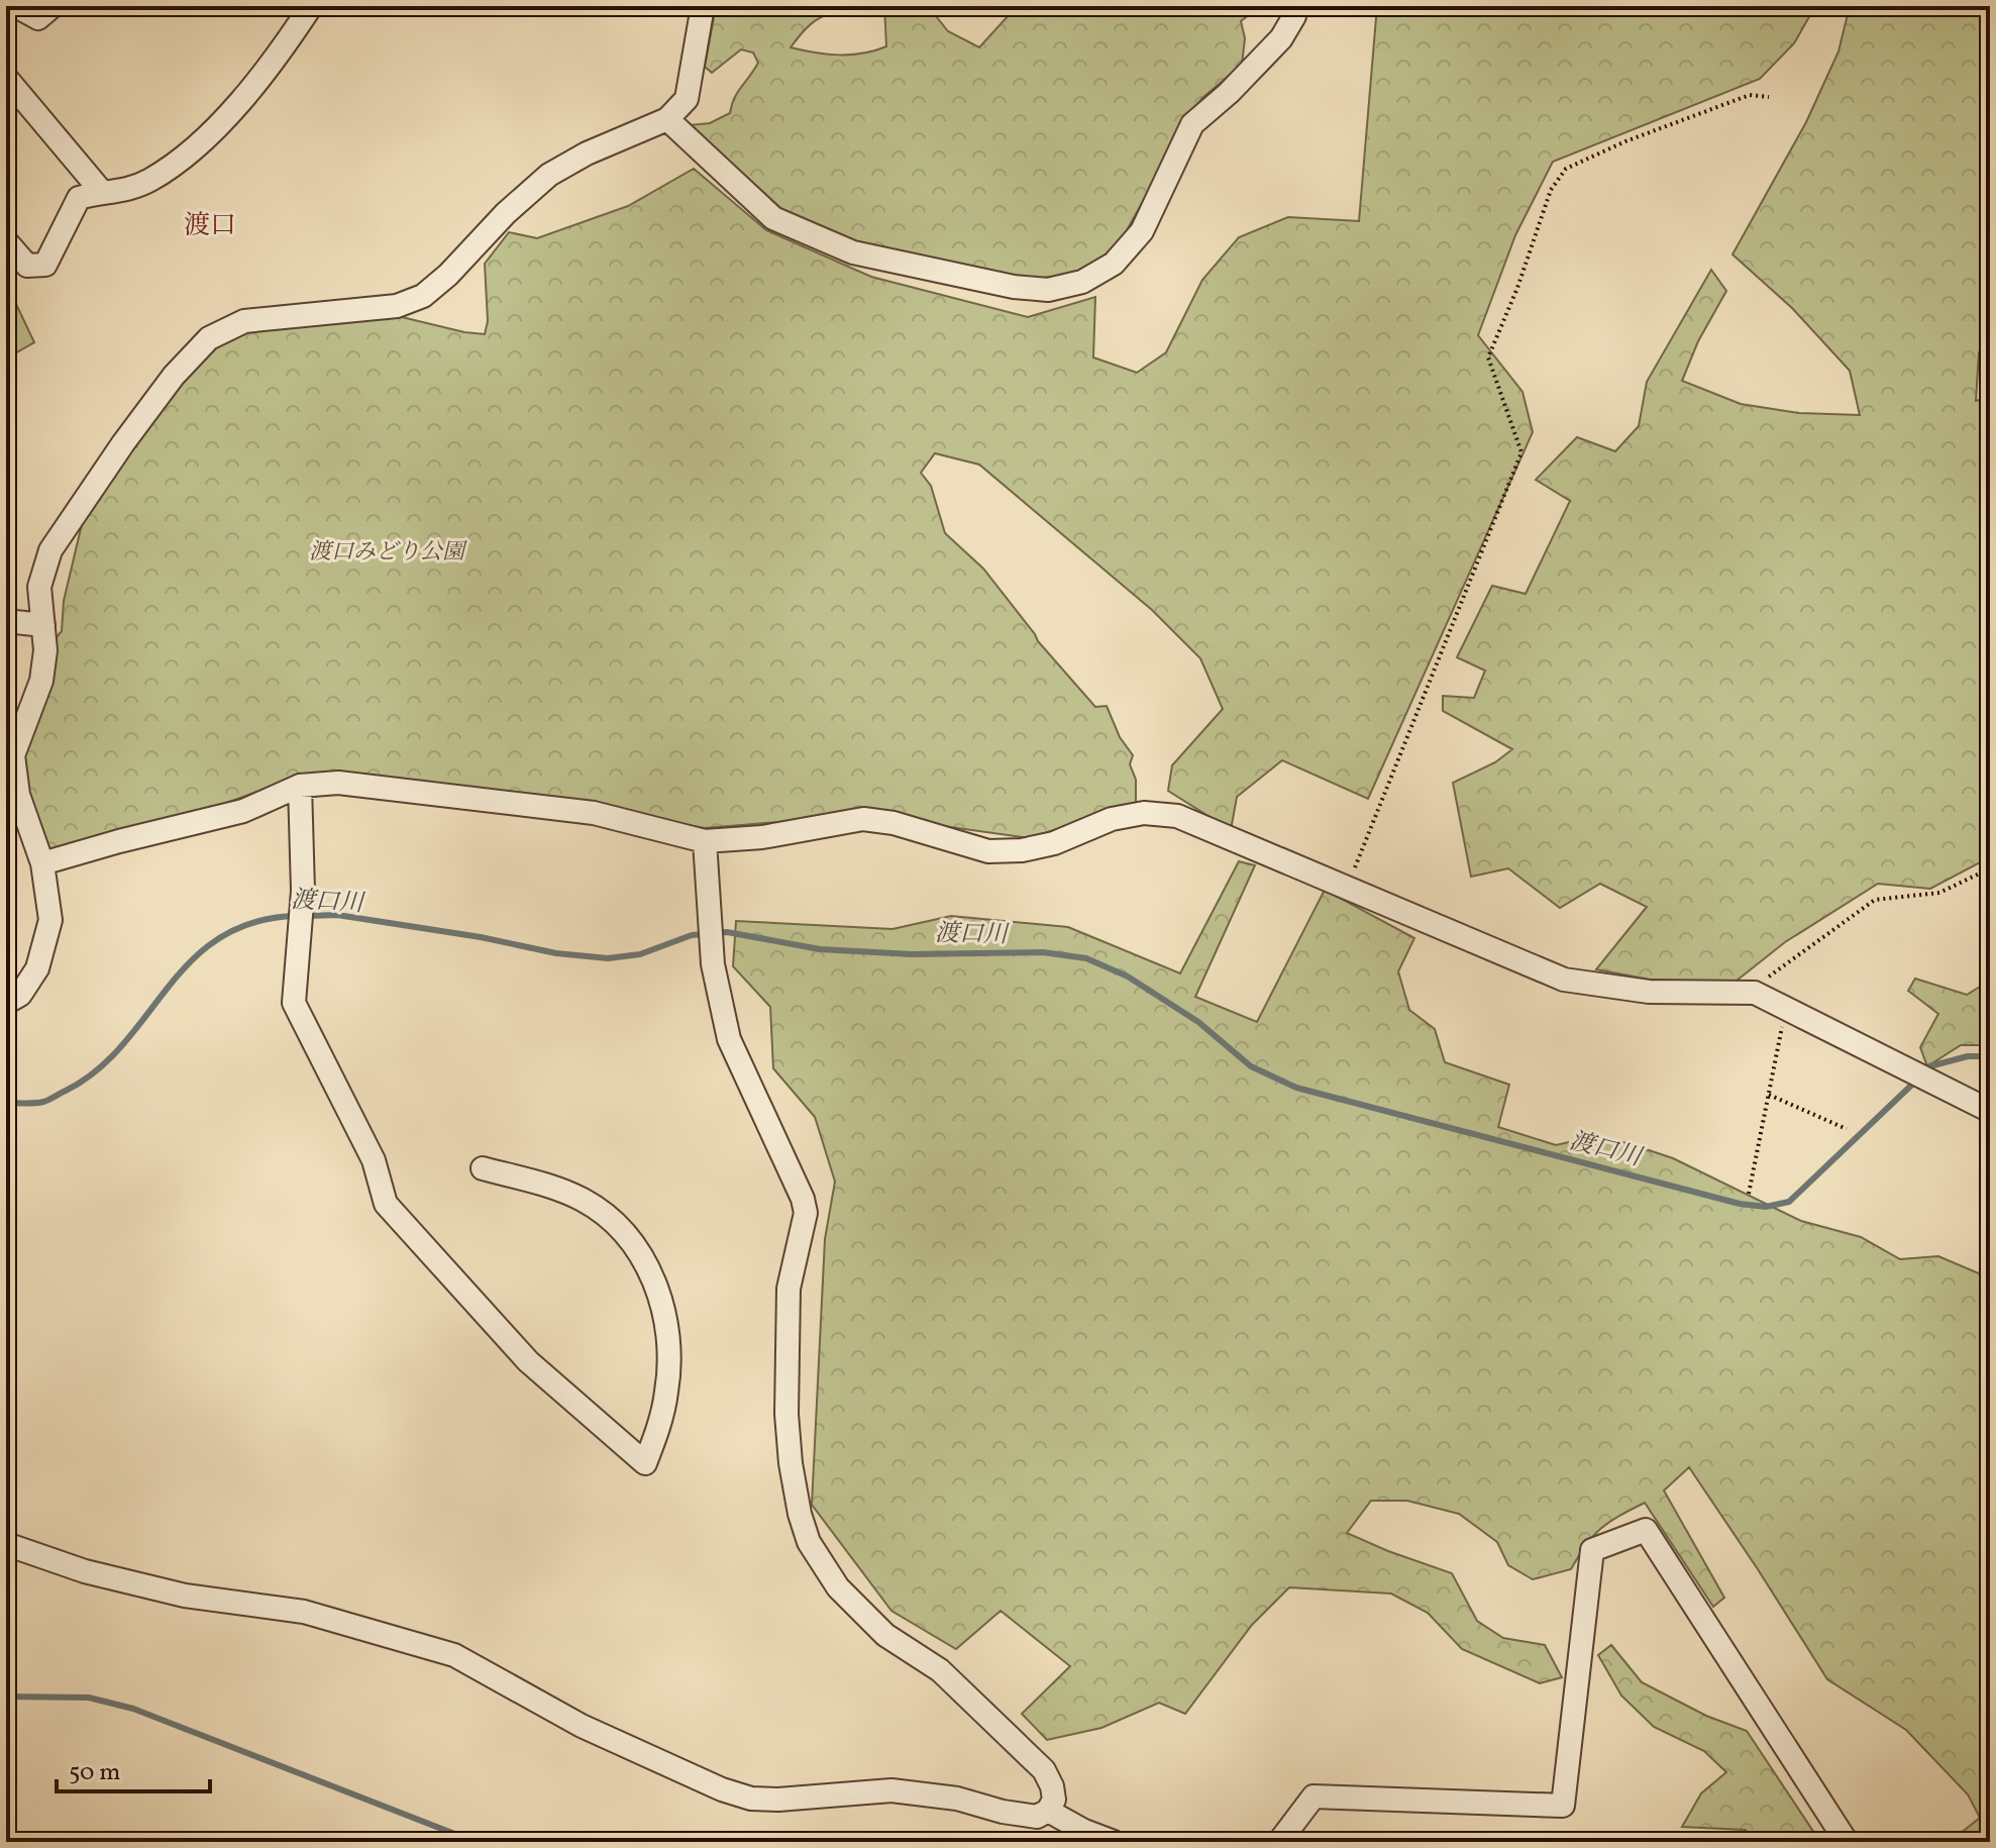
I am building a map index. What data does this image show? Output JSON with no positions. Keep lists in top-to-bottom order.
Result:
{
  "districts": ["渡口"],
  "water": ["渡口川"],
  "parks": ["渡口みどり公園"],
  "scale_bar": "50 m"
}
